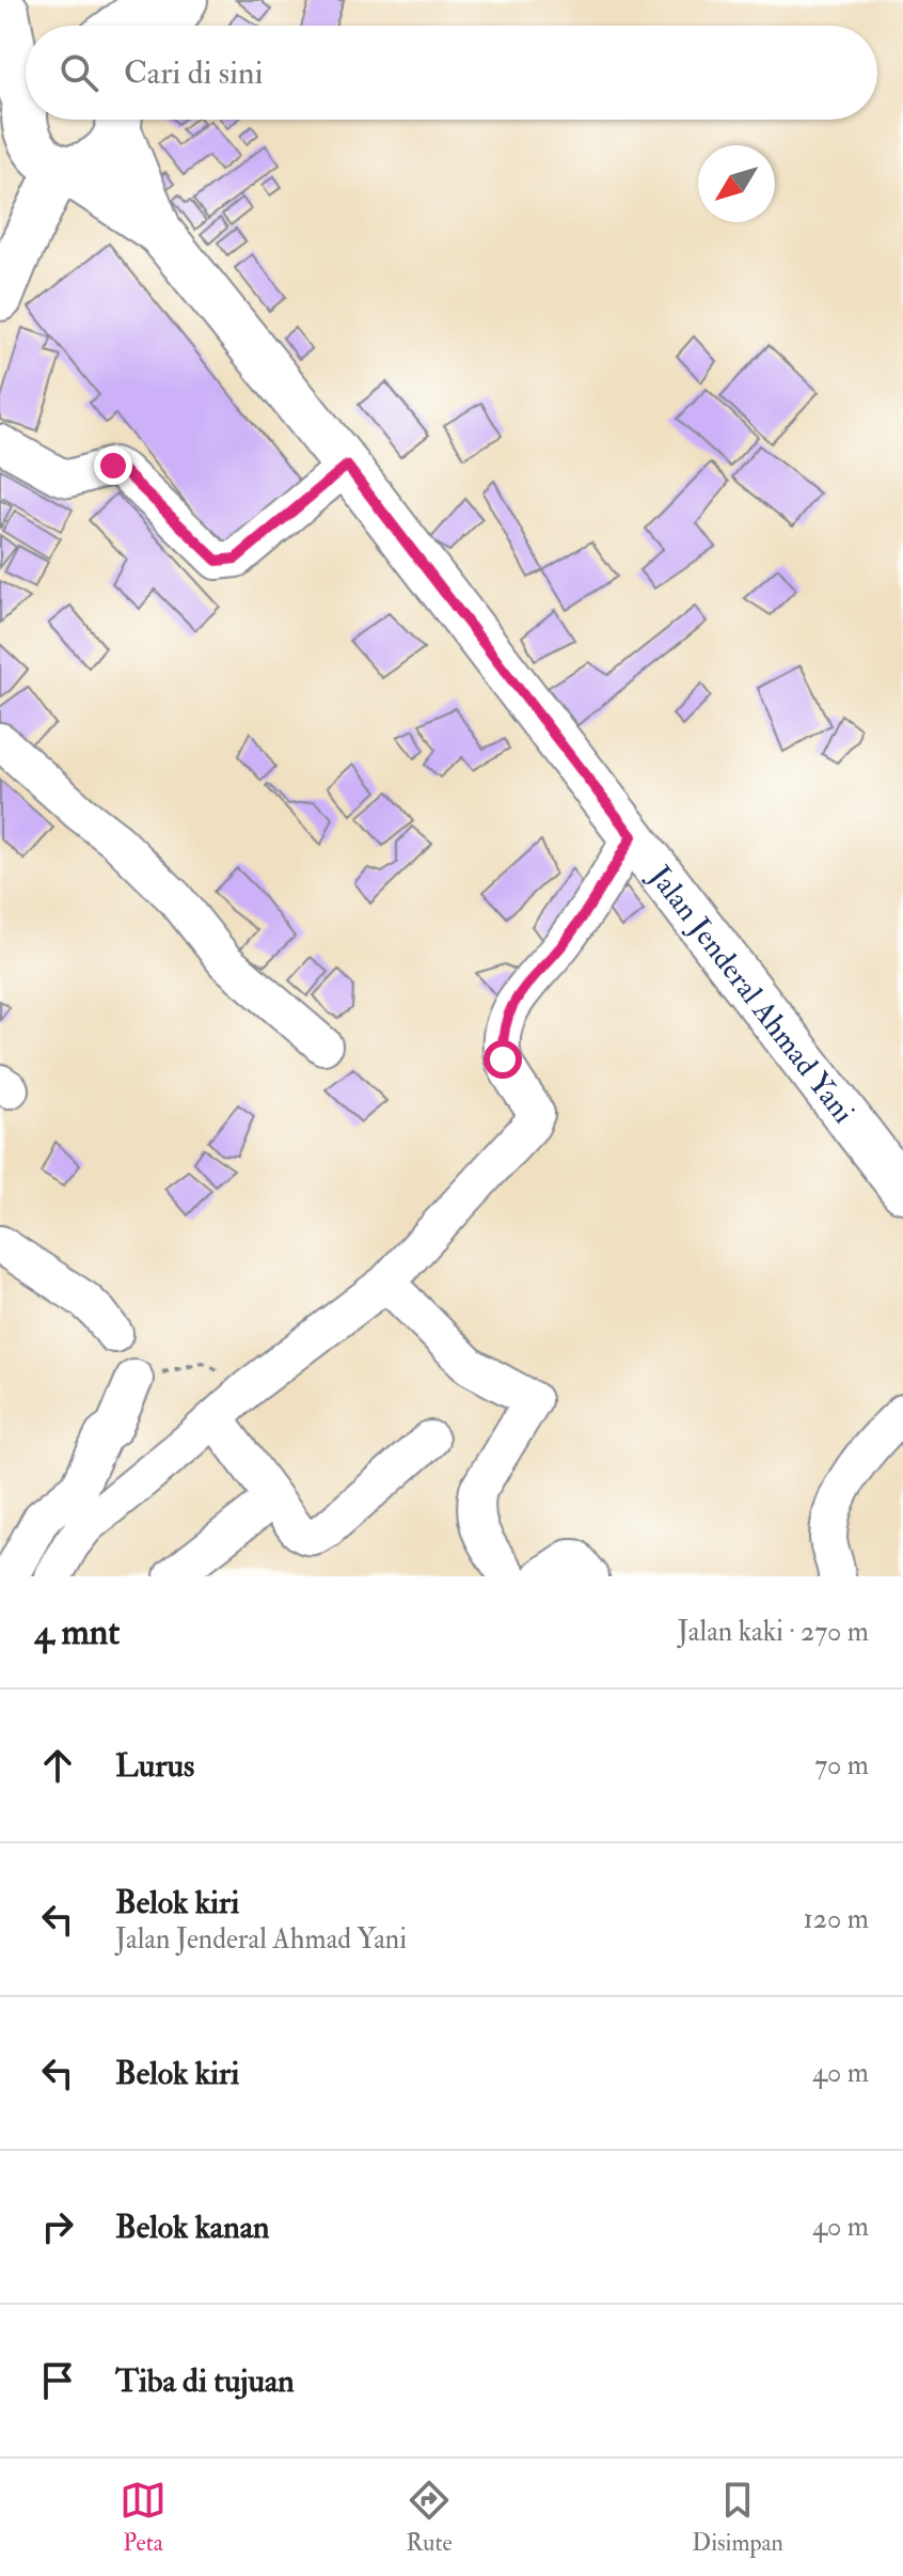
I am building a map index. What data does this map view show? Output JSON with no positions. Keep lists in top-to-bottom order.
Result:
{
  "streets": {
    "main road": ["Jalan Jenderal Ahmad Yani"]
  },
  "north": "bottom left",
  "page": {
    "search": "Cari di sini",
    "heading": ["4 mnt", "Jalan kaki · 270 m"],
    "list": [
      ["Lurus", "70 m"],
      ["Belok kiri", "Jalan Jenderal Ahmad Yani", "120 m"],
      ["Belok kiri", "40 m"],
      ["Belok kanan", "40 m"],
      "Tiba di tujuan"
    ],
    "nav": ["Peta", "Rute", "Disimpan"]
  }
}
